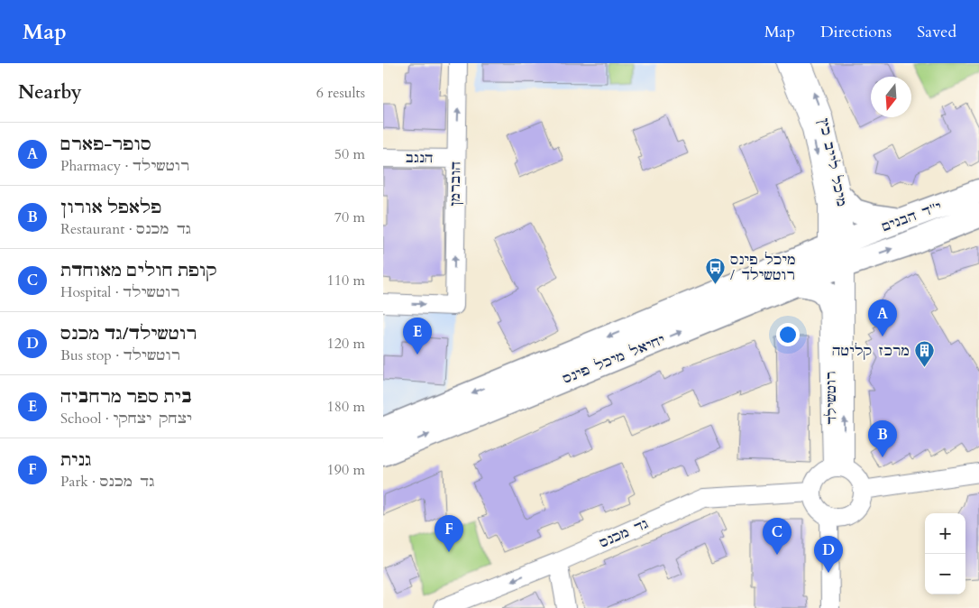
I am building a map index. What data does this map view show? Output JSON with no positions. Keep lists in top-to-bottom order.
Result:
{
  "streets": {
    "main road": ["י''ד הבנים", "יחיאל מיכל פינס"],
    "street": [
      "הנגב",
      "מיכל לייב כץ",
      "הוברמן",
      "רוטשילד",
      "גד מכנס"
    ]
  },
  "crossings": [
    ["הנגב", "הוברמן"],
    ["מיכל לייב כץ", "י''ד הבנים"],
    ["מיכל לייב כץ", "יחיאל מיכל פינס"],
    ["מיכל לייב כץ", "רוטשילד"],
    ["י''ד הבנים", "יחיאל מיכל פינס"],
    ["י''ד הבנים", "רוטשילד"],
    ["יחיאל מיכל פינס", "רוטשילד"],
    ["רוטשילד", "גד מכנס"]
  ],
  "one_way": ["הוברמן"],
  "places": {
    "bus stop": ["מיכל פינס / רוטשילד"],
    "building": ["מרכז קליטה"]
  },
  "north": "bottom",
  "page": {
    "header": "Map",
    "nav": ["Map", "Directions", "Saved"],
    "heading": ["Nearby", "6 results"],
    "list": [
      {
        "mark": "A",
        "name": "סופר-פארם",
        "note": "Pharmacy · רוטשילד",
        "value": "50 m"
      },
      {
        "mark": "B",
        "name": "פלאפל אורון",
        "note": "Restaurant · גד מכנס",
        "value": "70 m"
      },
      {
        "mark": "C",
        "name": "קופת חולים מאוחדת",
        "note": "Hospital · רוטשילד",
        "value": "110 m"
      },
      {
        "mark": "D",
        "name": "רוטשילד/גד מכנס",
        "note": "Bus stop · רוטשילד",
        "value": "120 m"
      },
      {
        "mark": "E",
        "name": "בית ספר מרחביה",
        "note": "School · יצחק יצחקי",
        "value": "180 m"
      },
      {
        "mark": "F",
        "name": "גנית",
        "note": "Park · גד מכנס",
        "value": "190 m"
      }
    ],
    "pins": [
      "A",
      "E",
      "B",
      "F",
      "C",
      "D"
    ],
    "map_buttons": ["+", "−"]
  }
}
